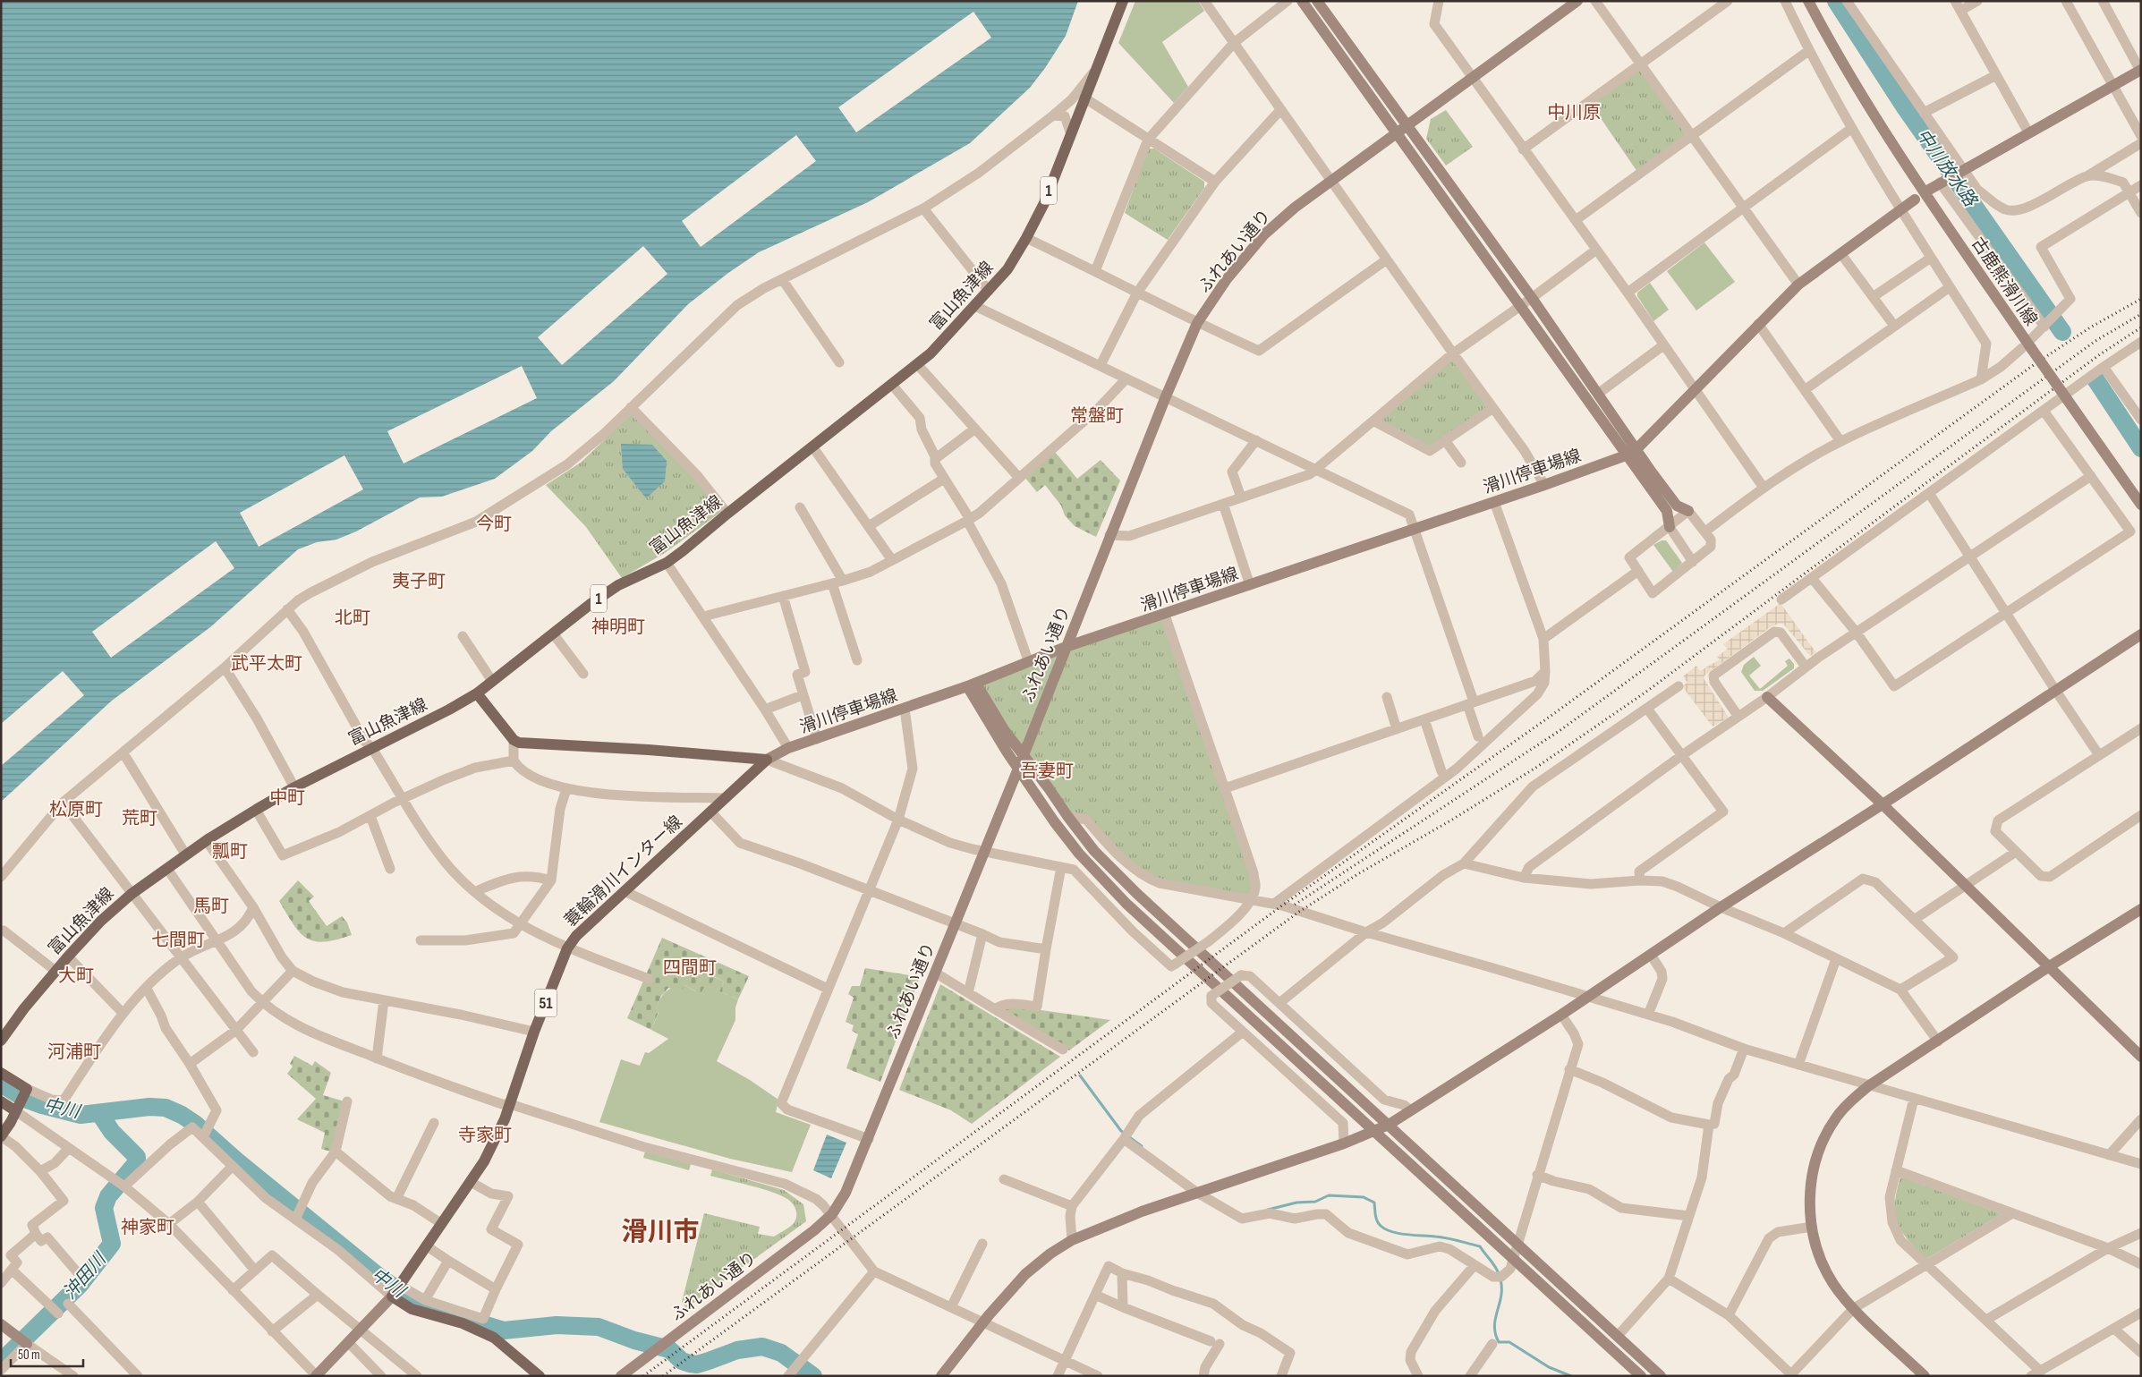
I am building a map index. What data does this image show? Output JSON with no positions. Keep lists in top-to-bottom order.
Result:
{
  "streets": {
    "main road": [
      "1",
      "富山魚津線",
      "蓑輪滑川インター線",
      "51"
    ],
    "street": ["ふれあい通り", "古鹿熊滑川線", "滑川停車場線"]
  },
  "crossings": [
    ["ふれあい通り", "滑川停車場線"],
    ["滑川停車場線", "蓑輪滑川インター線"]
  ],
  "districts": [
    "中川原",
    "常盤町",
    "今町",
    "夷子町",
    "北町",
    "神明町",
    "武平太町",
    "吾妻町",
    "中町",
    "松原町",
    "荒町",
    "瓢町",
    "馬町",
    "七間町",
    "四間町",
    "大町",
    "河浦町",
    "寺家町",
    "神家町",
    "滑川市"
  ],
  "water": ["中川放水路", "中川", "沖田川"],
  "scale_bar": "50 m"
}
